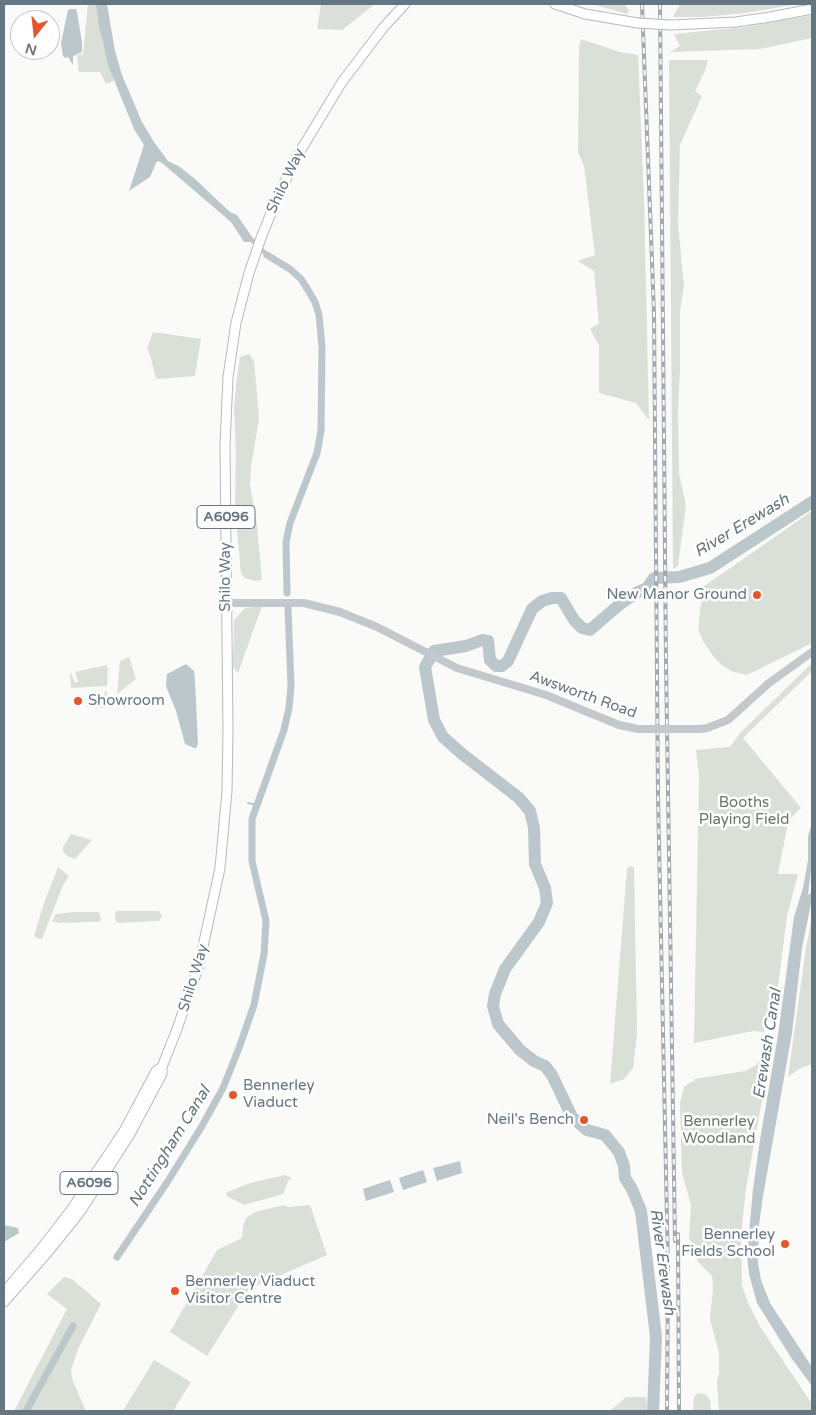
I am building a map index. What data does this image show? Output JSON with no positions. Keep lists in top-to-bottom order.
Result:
{
  "streets": {
    "main road": ["Shilo Way", "A6096"],
    "street": ["Awsworth Road"]
  },
  "crossings": [
    ["Shilo Way", "Awsworth Road"]
  ],
  "water": ["River Erewash", "Erewash Canal", "Nottingham Canal"],
  "parks": ["Booths Playing Field", "Bennerley Woodland"],
  "places": [
    "New Manor Ground",
    "Showroom",
    "Bennerley Viaduct",
    "Neil's Bench",
    "Bennerley Fields School",
    "Bennerley Viaduct Visitor Centre"
  ],
  "north": "bottom"
}
